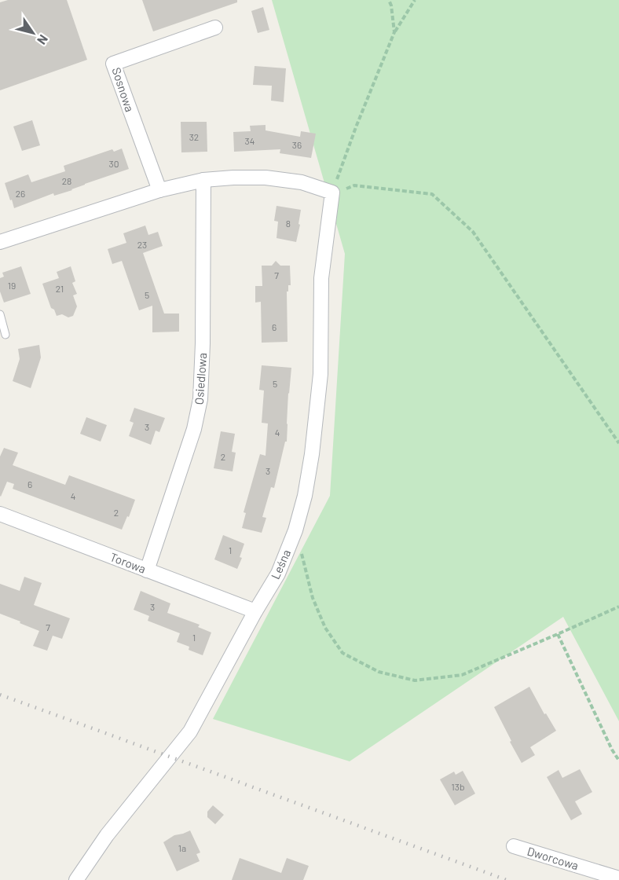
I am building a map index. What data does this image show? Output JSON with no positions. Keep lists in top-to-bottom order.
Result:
{
  "streets": {
    "street": [
      "Sosnowa",
      "Osiedlowa",
      "Torowa",
      "Leśna",
      "Dworcowa"
    ]
  },
  "crossings": [
    ["Osiedlowa", "Torowa"],
    ["Torowa", "Leśna"]
  ],
  "house_numbers": [
    "32",
    "34",
    "36",
    "30",
    "28",
    "26",
    "8",
    "23",
    "7",
    "19",
    "21",
    "5",
    "6",
    "5",
    "3",
    "4",
    "2",
    "3",
    "6",
    "4",
    "2",
    "1",
    "3",
    "7",
    "1",
    "13b",
    "1a"
  ],
  "north": "bottom right"
}
